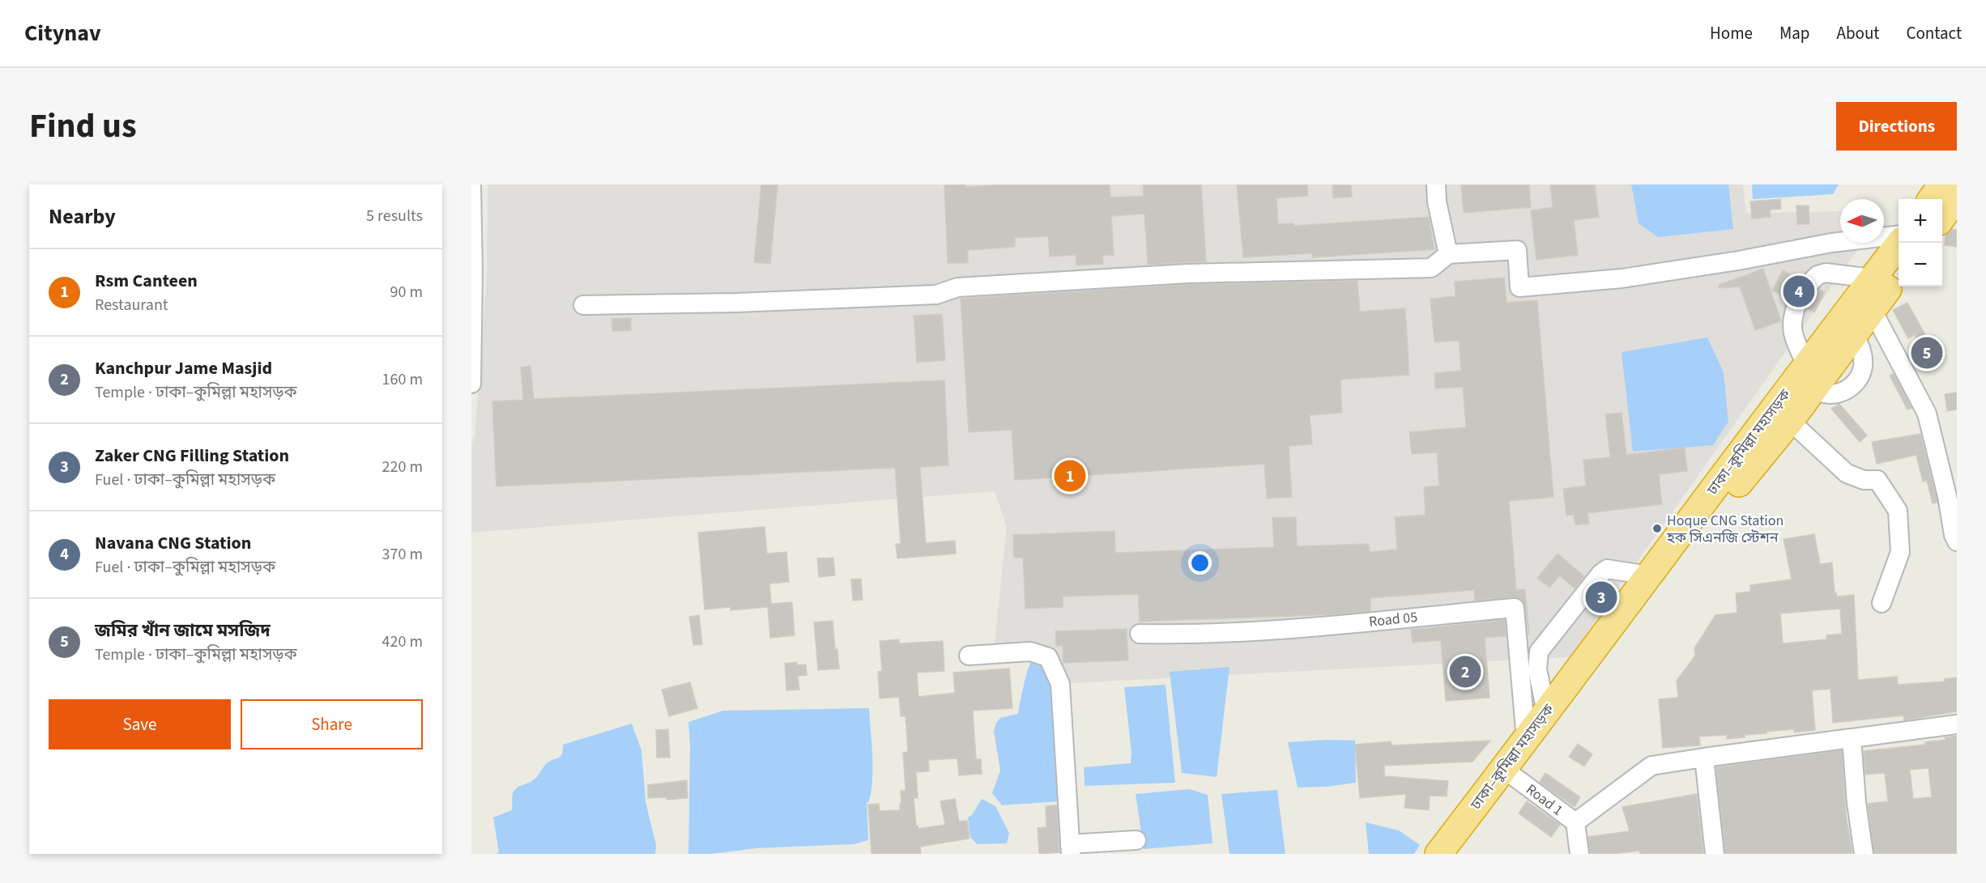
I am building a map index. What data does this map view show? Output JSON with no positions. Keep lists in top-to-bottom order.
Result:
{
  "streets": {
    "highway": ["ঢাকা–কুমিল্লা মহাসড়ক"],
    "street": ["Road 05", "Road 1"]
  },
  "crossings": [
    ["ঢাকা–কুমিল্লা মহাসড়ক", "Road 05"],
    ["ঢাকা–কুমিল্লা মহাসড়ক", "Road 1"]
  ],
  "places": ["Hoque CNG Station হক সিএনজি স্টেশন"],
  "north": "left",
  "page": {
    "header": "Citynav",
    "nav": [
      "Home",
      "Map",
      "About",
      "Contact"
    ],
    "title": "Find us",
    "buttons": [
      "Directions",
      ["Save", "Share"]
    ],
    "heading": ["Nearby", "5 results"],
    "map_buttons": ["+", "−"],
    "list": [
      {
        "mark": "1",
        "name": "Rsm Canteen",
        "note": "Restaurant",
        "value": "90 m"
      },
      {
        "mark": "2",
        "name": "Kanchpur Jame Masjid",
        "note": "Temple · ঢাকা–কুমিল্লা মহাসড়ক",
        "value": "160 m"
      },
      {
        "mark": "3",
        "name": "Zaker CNG Filling Station",
        "note": "Fuel · ঢাকা–কুমিল্লা মহাসড়ক",
        "value": "220 m"
      },
      {
        "mark": "4",
        "name": "Navana CNG Station",
        "note": "Fuel · ঢাকা–কুমিল্লা মহাসড়ক",
        "value": "370 m"
      },
      {
        "mark": "5",
        "name": "জমির খাঁন জামে মসজিদ",
        "note": "Temple · ঢাকা–কুমিল্লা মহাসড়ক",
        "value": "420 m"
      }
    ],
    "pins": [
      "4",
      "5",
      "1",
      "3",
      "2"
    ]
  }
}
